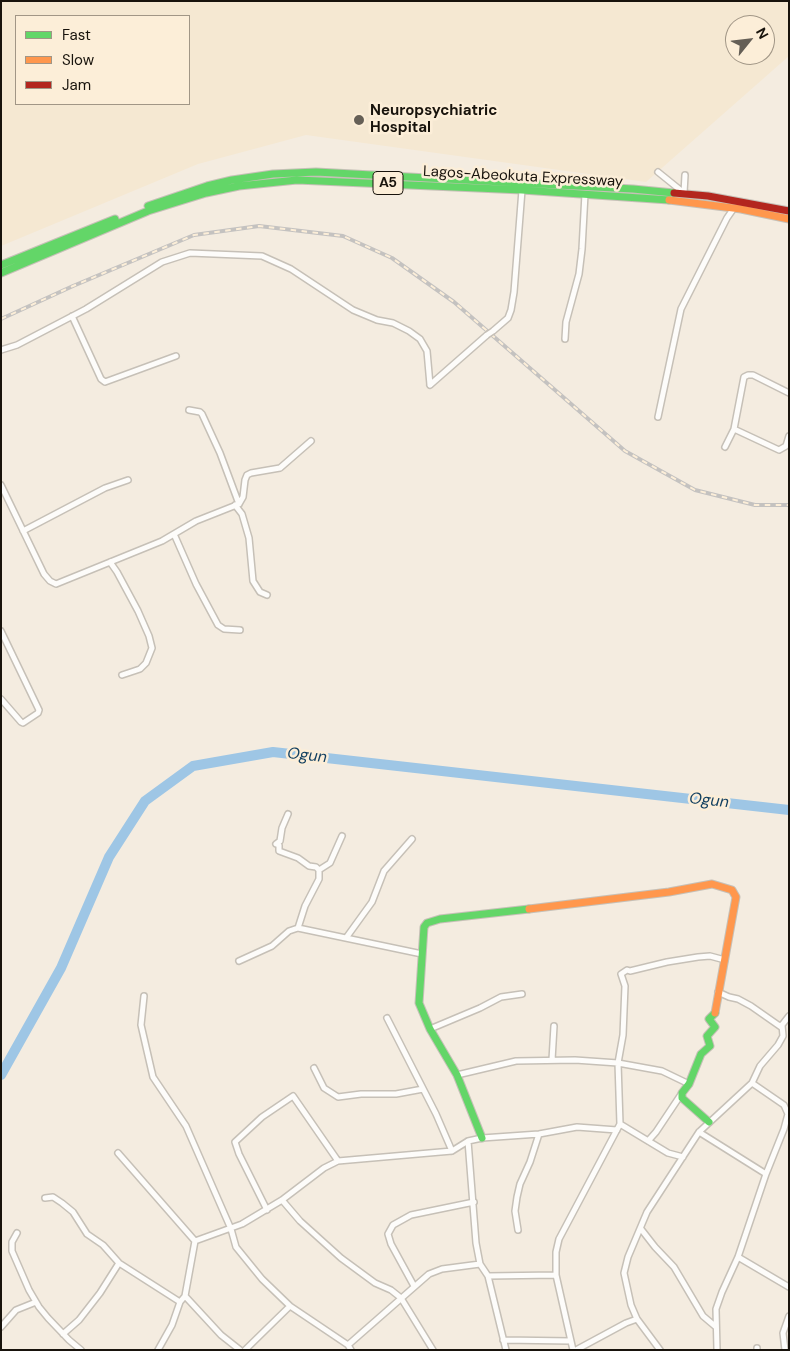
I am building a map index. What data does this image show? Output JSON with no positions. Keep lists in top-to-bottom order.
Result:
{
  "streets": {
    "main road": ["Lagos-Abeokuta Expressway", "A5"]
  },
  "water": ["Ogun"],
  "places": ["Neuropsychiatric Hospital"],
  "legend": ["Fast", "Slow", "Jam"],
  "north": "top right"
}
